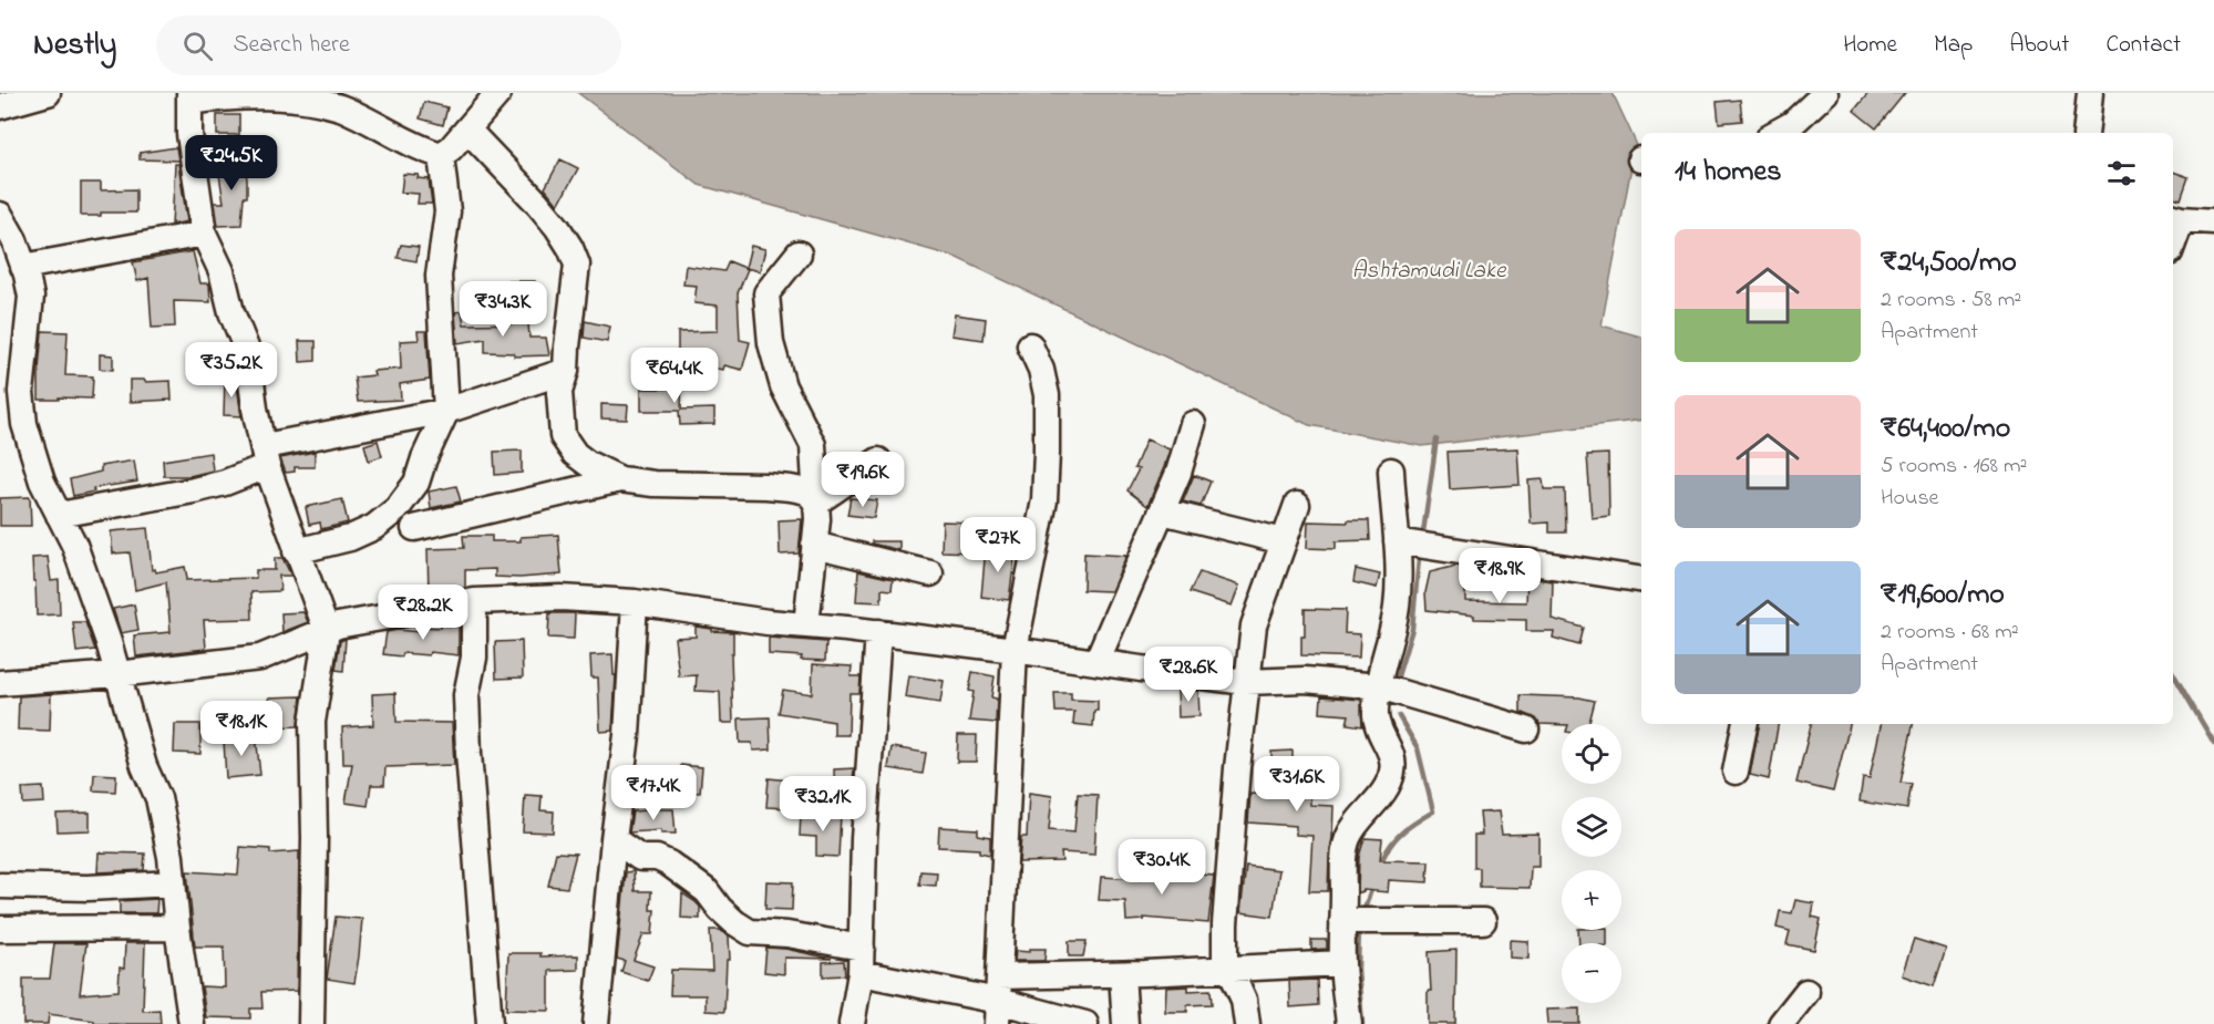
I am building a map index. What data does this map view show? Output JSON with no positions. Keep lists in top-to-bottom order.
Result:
{
  "water": ["Ashtamudi Lake"],
  "page": {
    "header": "Nestly",
    "search": "Search here",
    "nav": [
      "Home",
      "Map",
      "About",
      "Contact"
    ],
    "heading": "14 homes",
    "price": [
      "₹24.5K",
      "₹34.3K",
      "₹35.2K",
      "₹64.4K",
      "₹19.6K",
      "₹27K",
      "₹18.9K",
      "₹28.2K",
      "₹28.6K",
      "₹18.1K",
      "₹31.6K",
      "₹17.4K",
      "₹32.1K",
      "₹30.4K"
    ],
    "list": [
      {
        "name": "₹24,500/mo",
        "note": "2 rooms · 58 m² · Apartment"
      },
      {
        "name": "₹64,400/mo",
        "note": "5 rooms · 168 m² · House"
      },
      {
        "name": "₹19,600/mo",
        "note": "2 rooms · 68 m² · Apartment"
      }
    ],
    "map_buttons": ["+", "−"]
  }
}
